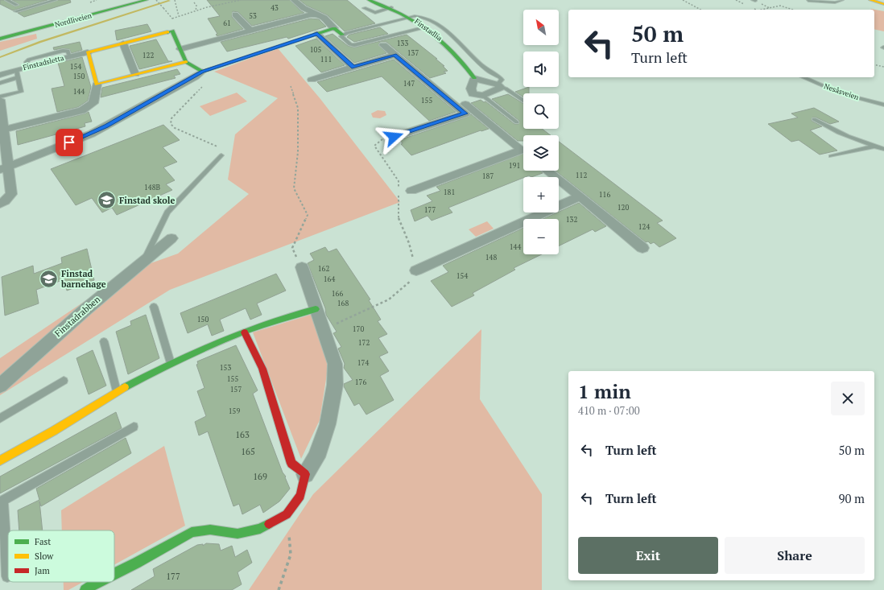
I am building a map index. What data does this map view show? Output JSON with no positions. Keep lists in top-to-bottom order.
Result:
{
  "streets": {
    "street": [
      "Nordliveien",
      "Finstadlia",
      "Finstadsletta",
      "Finstadrabben"
    ],
    "lane": ["Nesåsveien"]
  },
  "places": {
    "school or university": ["Finstad skole", "Finstad barnehage"]
  },
  "house_numbers": [
    "43",
    "53",
    "61",
    "133",
    "105",
    "137",
    "122",
    "111",
    "154",
    "150",
    "147",
    "144",
    "155",
    "191",
    "112",
    "187",
    "148B",
    "181",
    "116",
    "120",
    "177",
    "132",
    "124",
    "144",
    "148",
    "162",
    "154",
    "164",
    "166",
    "168",
    "150",
    "170",
    "172",
    "174",
    "153",
    "155",
    "176",
    "157",
    "159",
    "163",
    "165",
    "169",
    "177"
  ],
  "legend": ["Fast", "Slow", "Jam"],
  "north": "top left",
  "page": {
    "map_buttons": ["+", "−"],
    "turn": ["50 m", "Turn left"],
    "heading": ["1 min", "410 m · 07:00"],
    "list": [
      {
        "name": "Turn left",
        "value": "50 m"
      },
      {
        "name": "Turn left",
        "value": "90 m"
      }
    ],
    "buttons": ["Exit", "Share"]
  }
}
